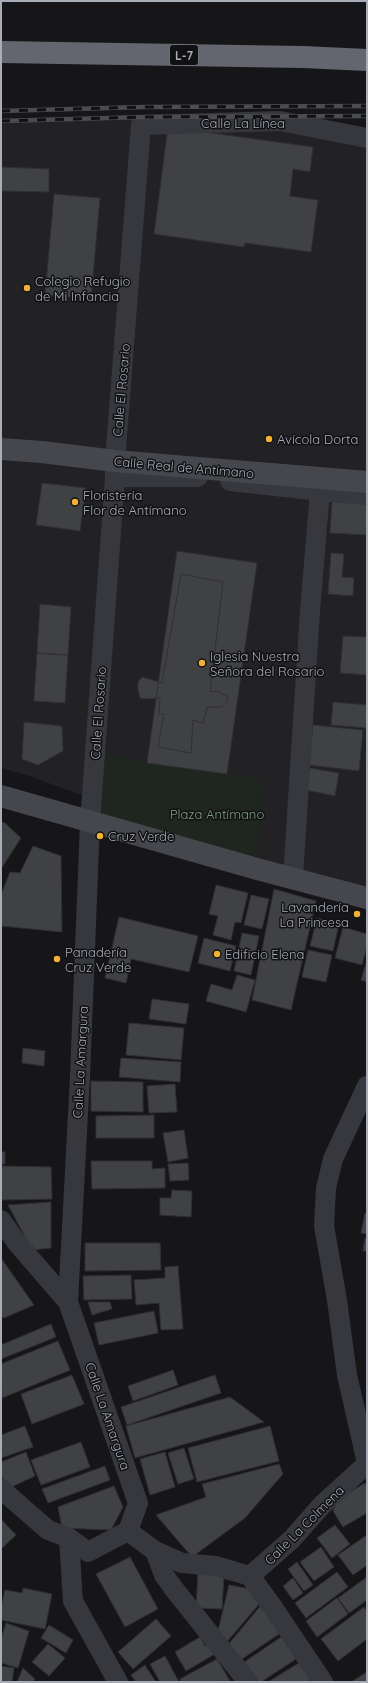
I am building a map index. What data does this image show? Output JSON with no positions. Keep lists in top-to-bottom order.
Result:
{
  "streets": {
    "highway": ["L-7"],
    "street": [
      "Calle La Línea",
      "Calle El Rosario",
      "Calle Real de Antímano",
      "Calle La Amargura",
      "Calle La Colmena"
    ]
  },
  "crossings": [
    ["Calle La Línea", "Calle El Rosario"],
    ["Calle El Rosario", "Calle Real de Antímano"],
    ["Calle El Rosario", "Calle La Amargura"]
  ],
  "parks": ["Plaza Antímano"],
  "places": [
    "Colegio Refugio de Mi Infancia",
    "Avícola Dorta",
    "Floristería Flor de Antímano",
    "Iglesia Nuestra Señora del Rosario",
    "Cruz Verde",
    "Lavandería La Princesa",
    "Edificio Elena",
    "Panadería Cruz Verde"
  ]
}
